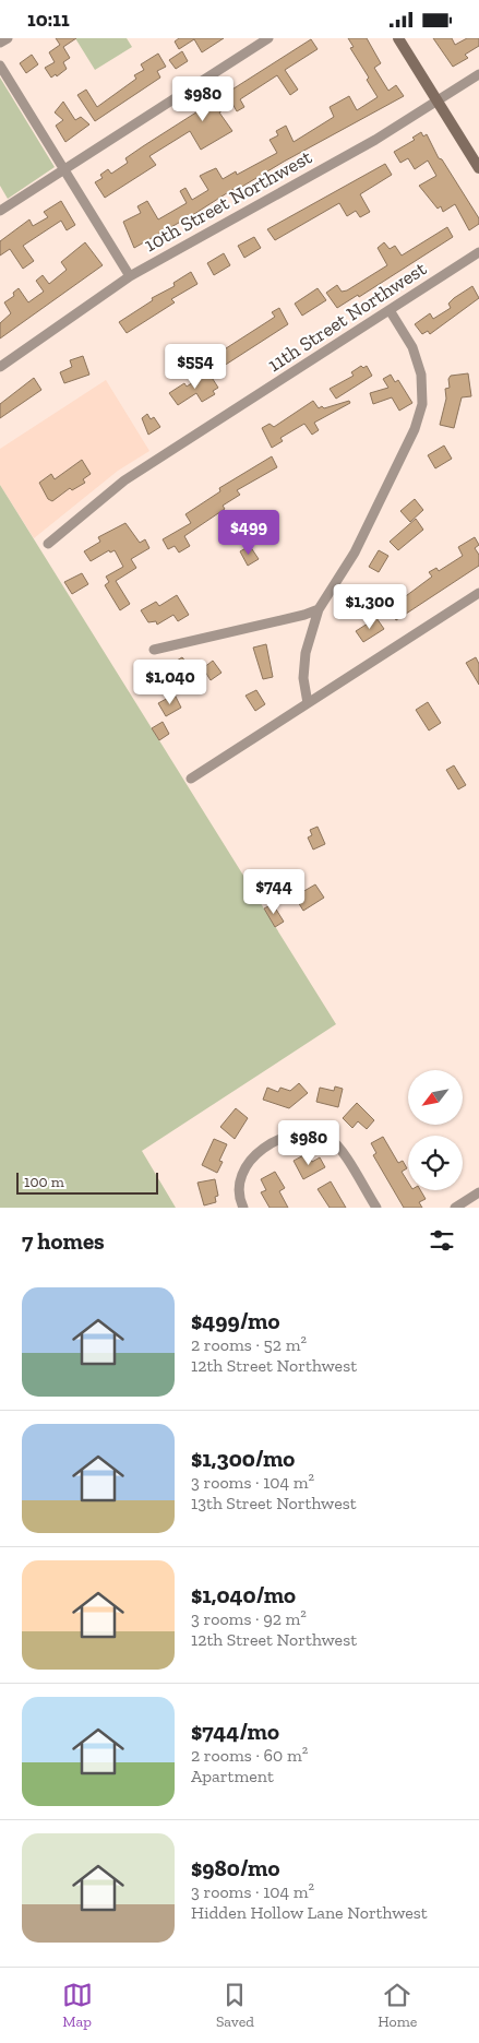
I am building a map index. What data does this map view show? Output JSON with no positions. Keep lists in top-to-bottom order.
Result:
{
  "streets": {
    "street": ["10th Street Northwest", "11th Street Northwest"]
  },
  "scale_bar": "100 m",
  "north": "bottom left",
  "page": {
    "status": "10:11",
    "price": [
      "$980",
      "$554",
      "$499",
      "$1,300",
      "$1,040",
      "$744",
      "$980"
    ],
    "scale": "100 m",
    "heading": "7 homes",
    "list": [
      {
        "name": "$499/mo",
        "note": "2 rooms · 52 m² · 12th Street Northwest"
      },
      {
        "name": "$1,300/mo",
        "note": "3 rooms · 104 m² · 13th Street Northwest"
      },
      {
        "name": "$1,040/mo",
        "note": "3 rooms · 92 m² · 12th Street Northwest"
      },
      {
        "name": "$744/mo",
        "note": "2 rooms · 60 m² · Apartment"
      },
      {
        "name": "$980/mo",
        "note": "3 rooms · 104 m² · Hidden Hollow Lane Northwest"
      }
    ],
    "tabs": ["Map", "Saved", "Home"]
  }
}
